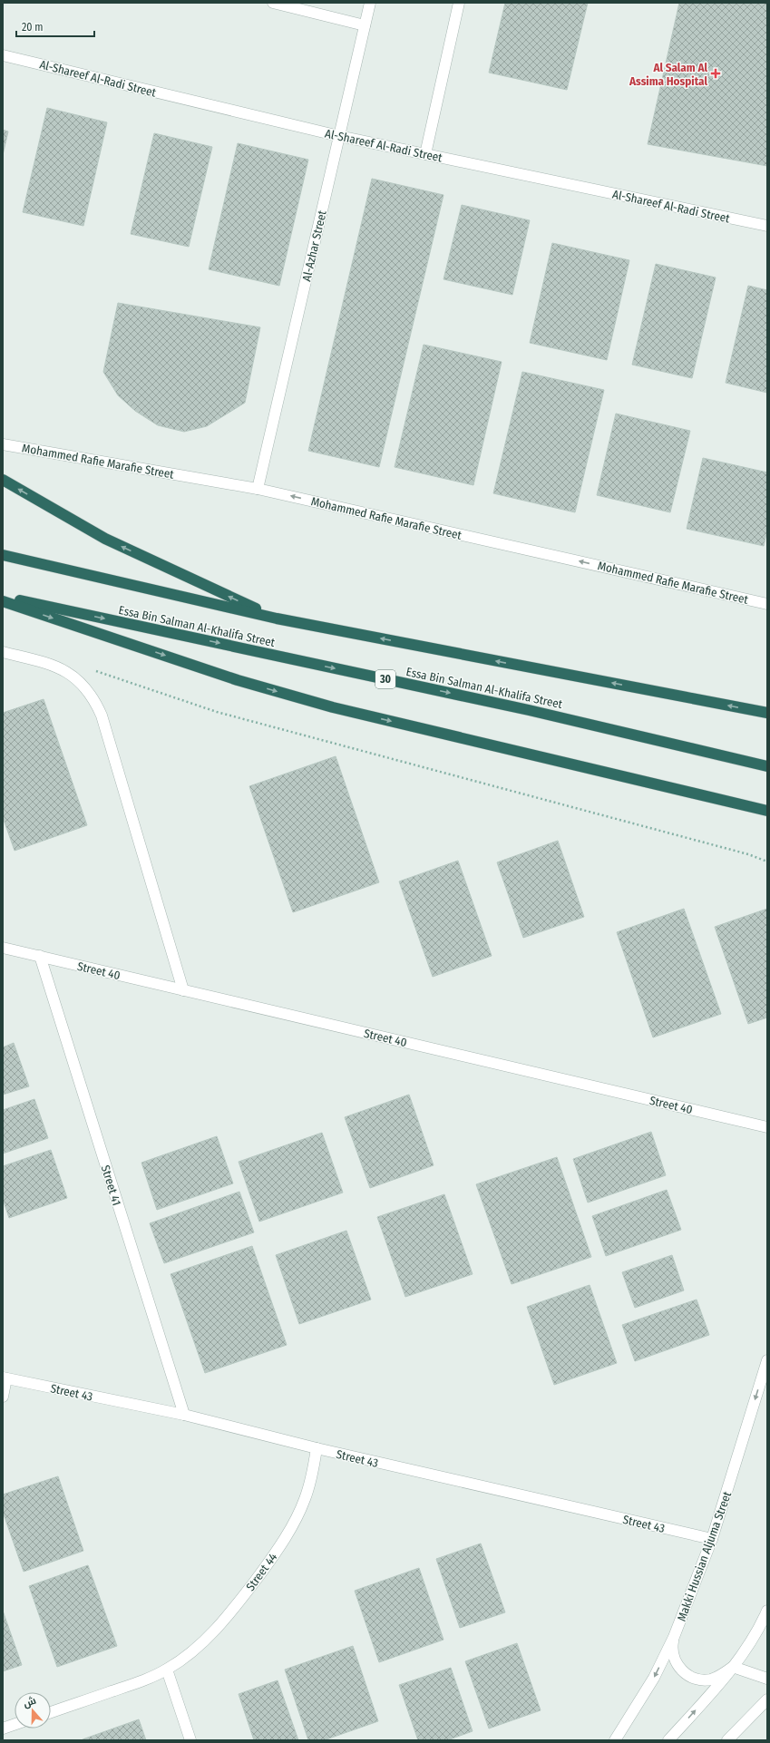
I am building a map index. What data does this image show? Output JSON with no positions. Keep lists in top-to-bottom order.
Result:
{
  "streets": {
    "highway": ["Essa Bin Salman Al-Khalifa Street", "30"],
    "street": [
      "Al-Shareef Al-Radi Street",
      "Al-Azhar Street",
      "Mohammed Rafie Marafie Street",
      "Street 40",
      "Street 41",
      "Street 43",
      "Makki Hussian Aljuma Street",
      "Street 44"
    ]
  },
  "crossings": [
    ["Al-Shareef Al-Radi Street", "Al-Azhar Street"],
    ["Al-Azhar Street", "Mohammed Rafie Marafie Street"],
    ["Street 40", "Street 41"],
    ["Street 41", "Street 43"],
    ["Street 43", "Makki Hussian Aljuma Street"],
    ["Street 43", "Street 44"]
  ],
  "one_way": ["Mohammed Rafie Marafie Street"],
  "places": {
    "health": ["Al Salam Al Assima Hospital"]
  },
  "scale_bar": "20 m",
  "north": "top"
}
